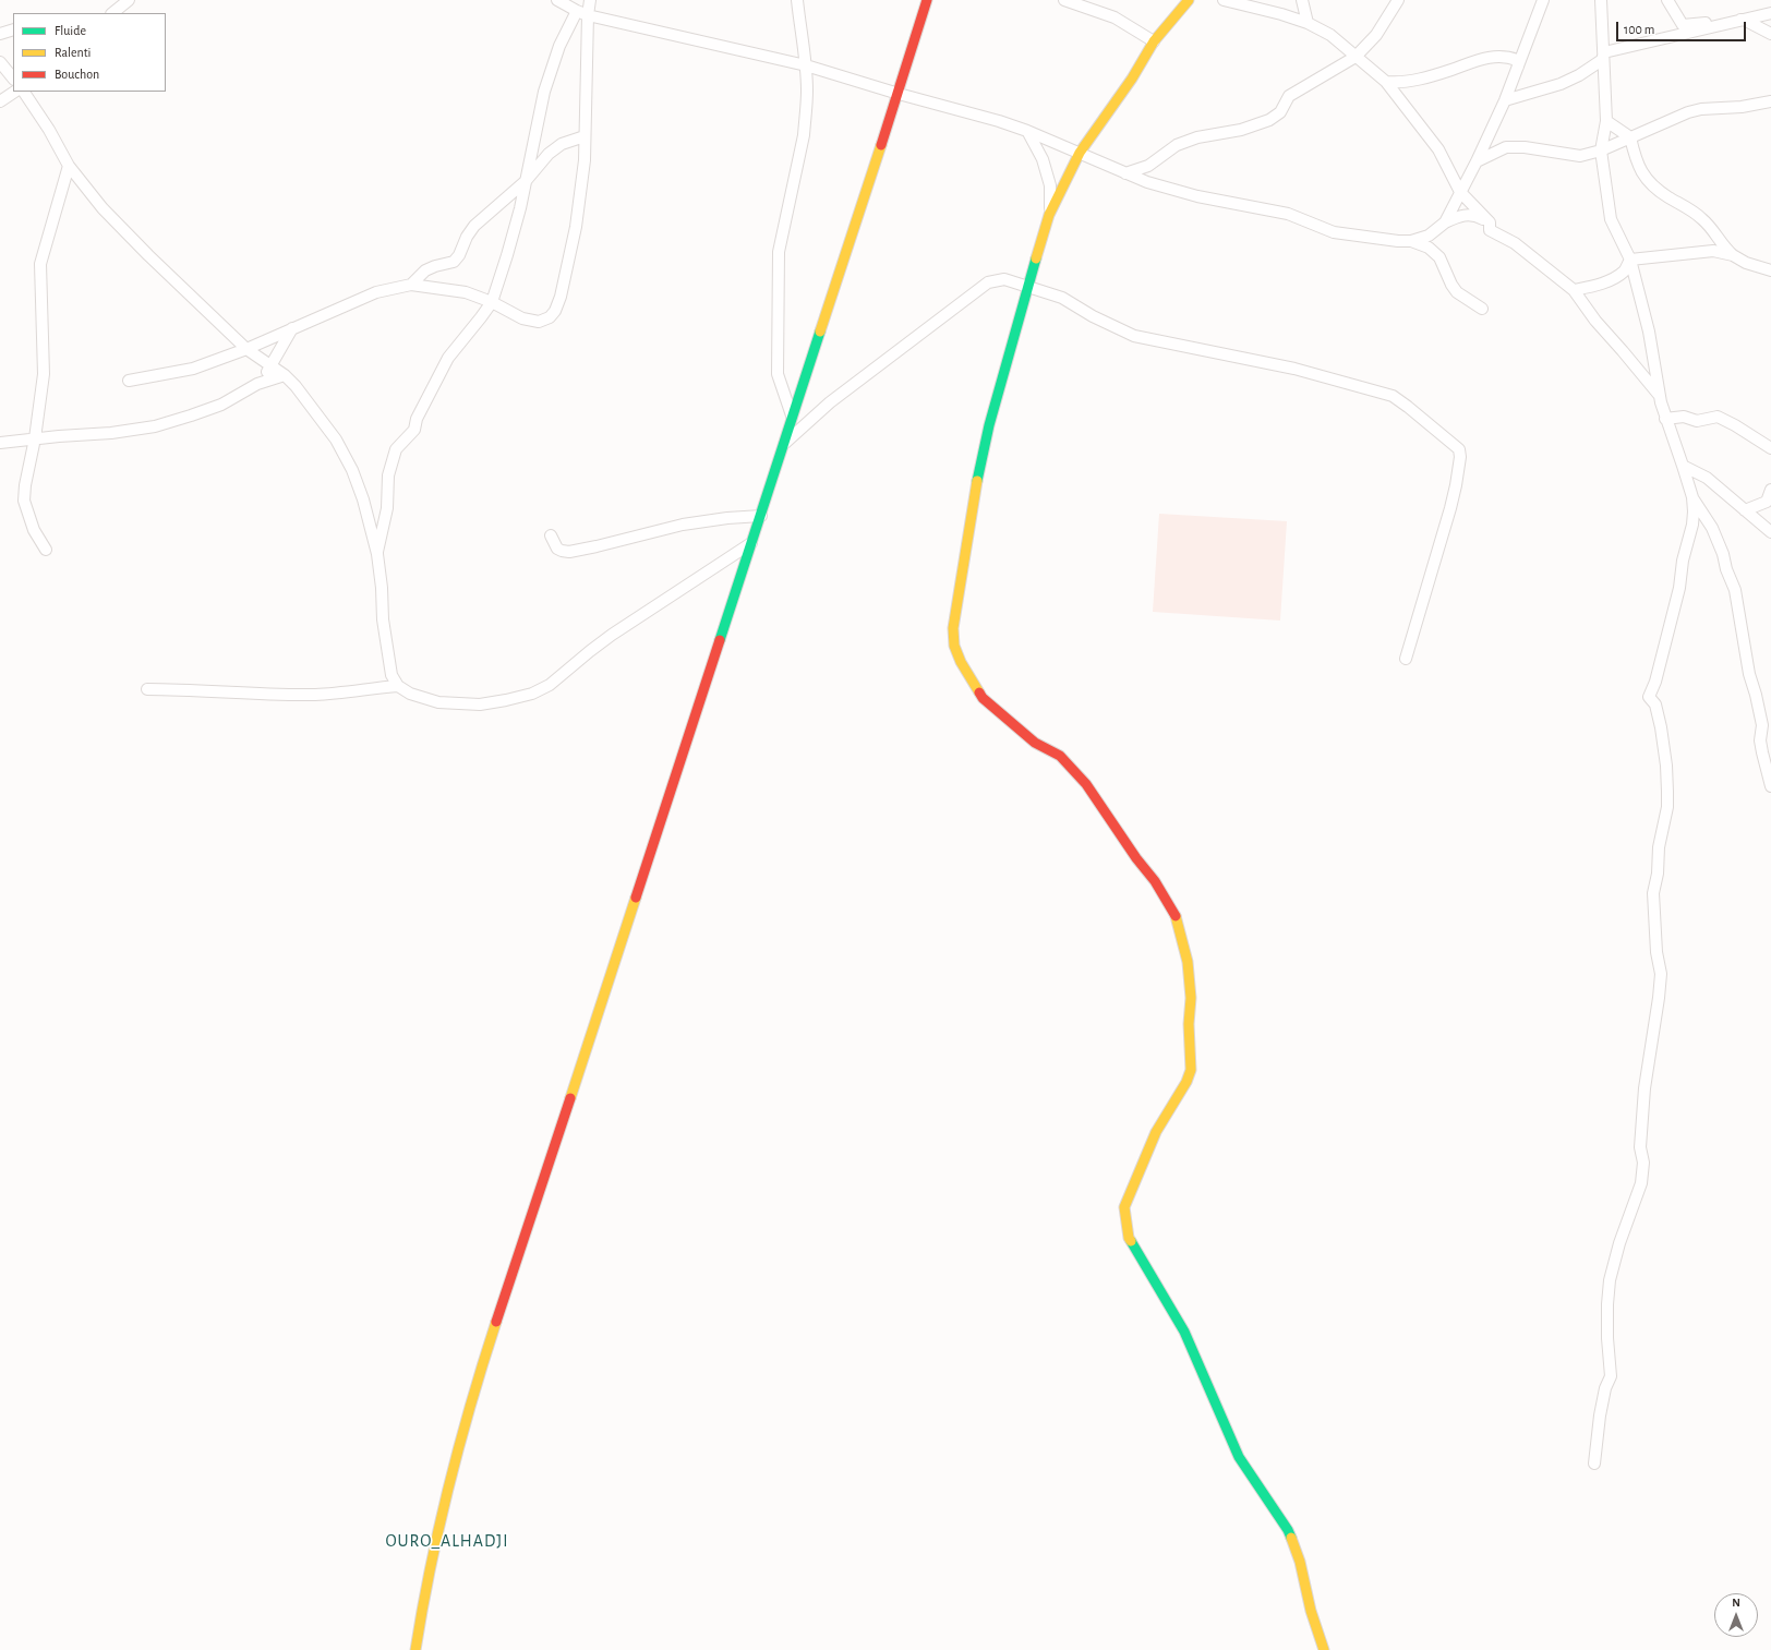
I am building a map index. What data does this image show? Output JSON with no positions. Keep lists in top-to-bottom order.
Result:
{
  "districts": ["OURO_ALHADJI"],
  "legend": ["Fluide", "Ralenti", "Bouchon"],
  "scale_bar": "100 m",
  "north": "top"
}
